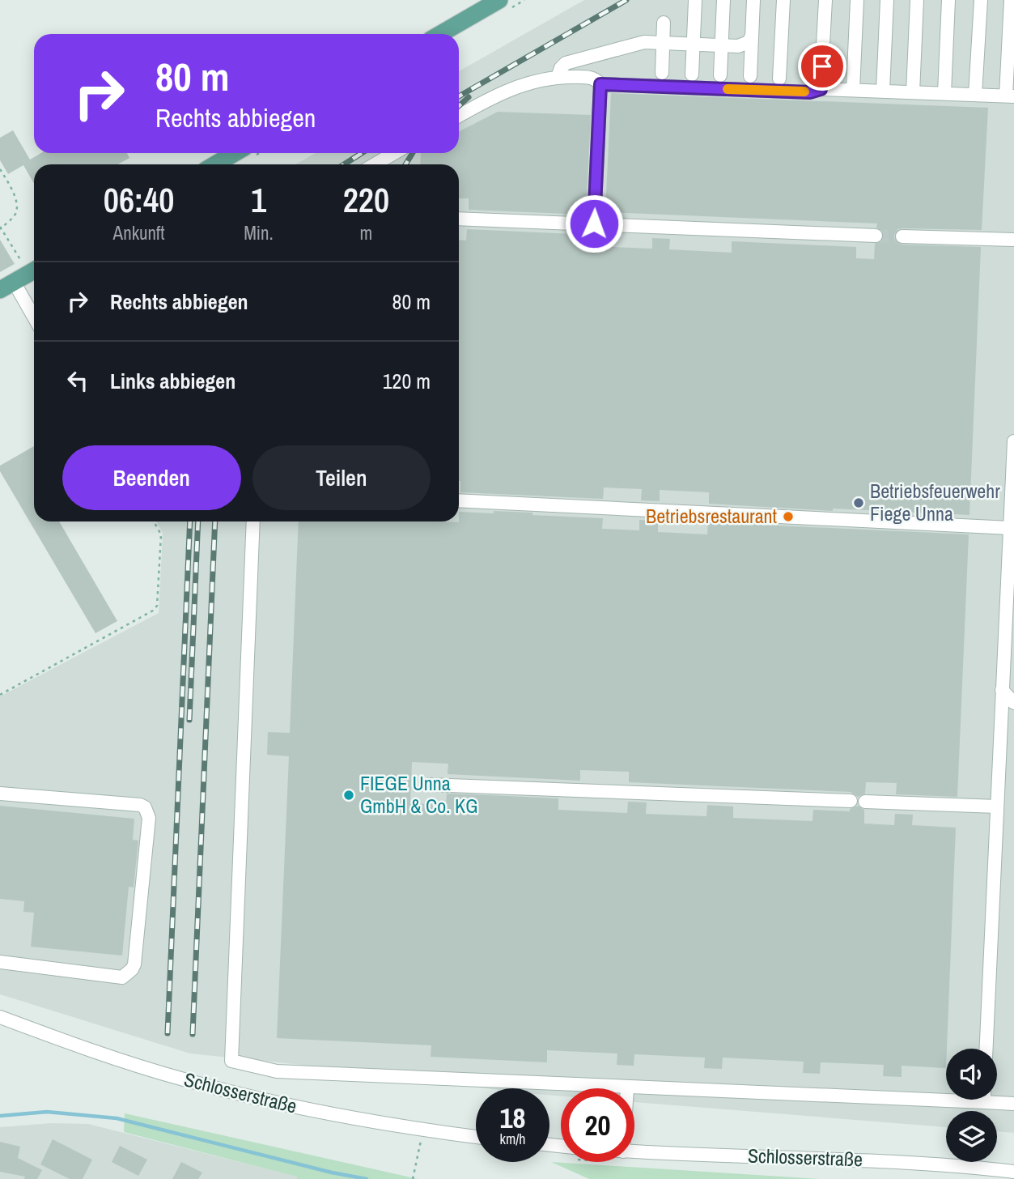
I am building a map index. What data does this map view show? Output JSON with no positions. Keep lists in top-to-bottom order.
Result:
{
  "streets": {
    "street": ["Schlosserstraße"]
  },
  "places": ["Betriebsfeuerwehr Fiege Unna", "Betriebsrestaurant", "FIEGE Unna GmbH & Co. KG"],
  "page": {
    "turn": ["80 m", "Rechts abbiegen"],
    "eta": [
      "06:40",
      "Ankunft",
      "1",
      "Min.",
      "220",
      "m"
    ],
    "list": [
      {
        "name": "Rechts abbiegen",
        "value": "80 m"
      },
      {
        "name": "Links abbiegen",
        "value": "120 m"
      }
    ],
    "buttons": ["Beenden", "Teilen"],
    "speed": "18 km/h",
    "limit": "20"
  }
}
